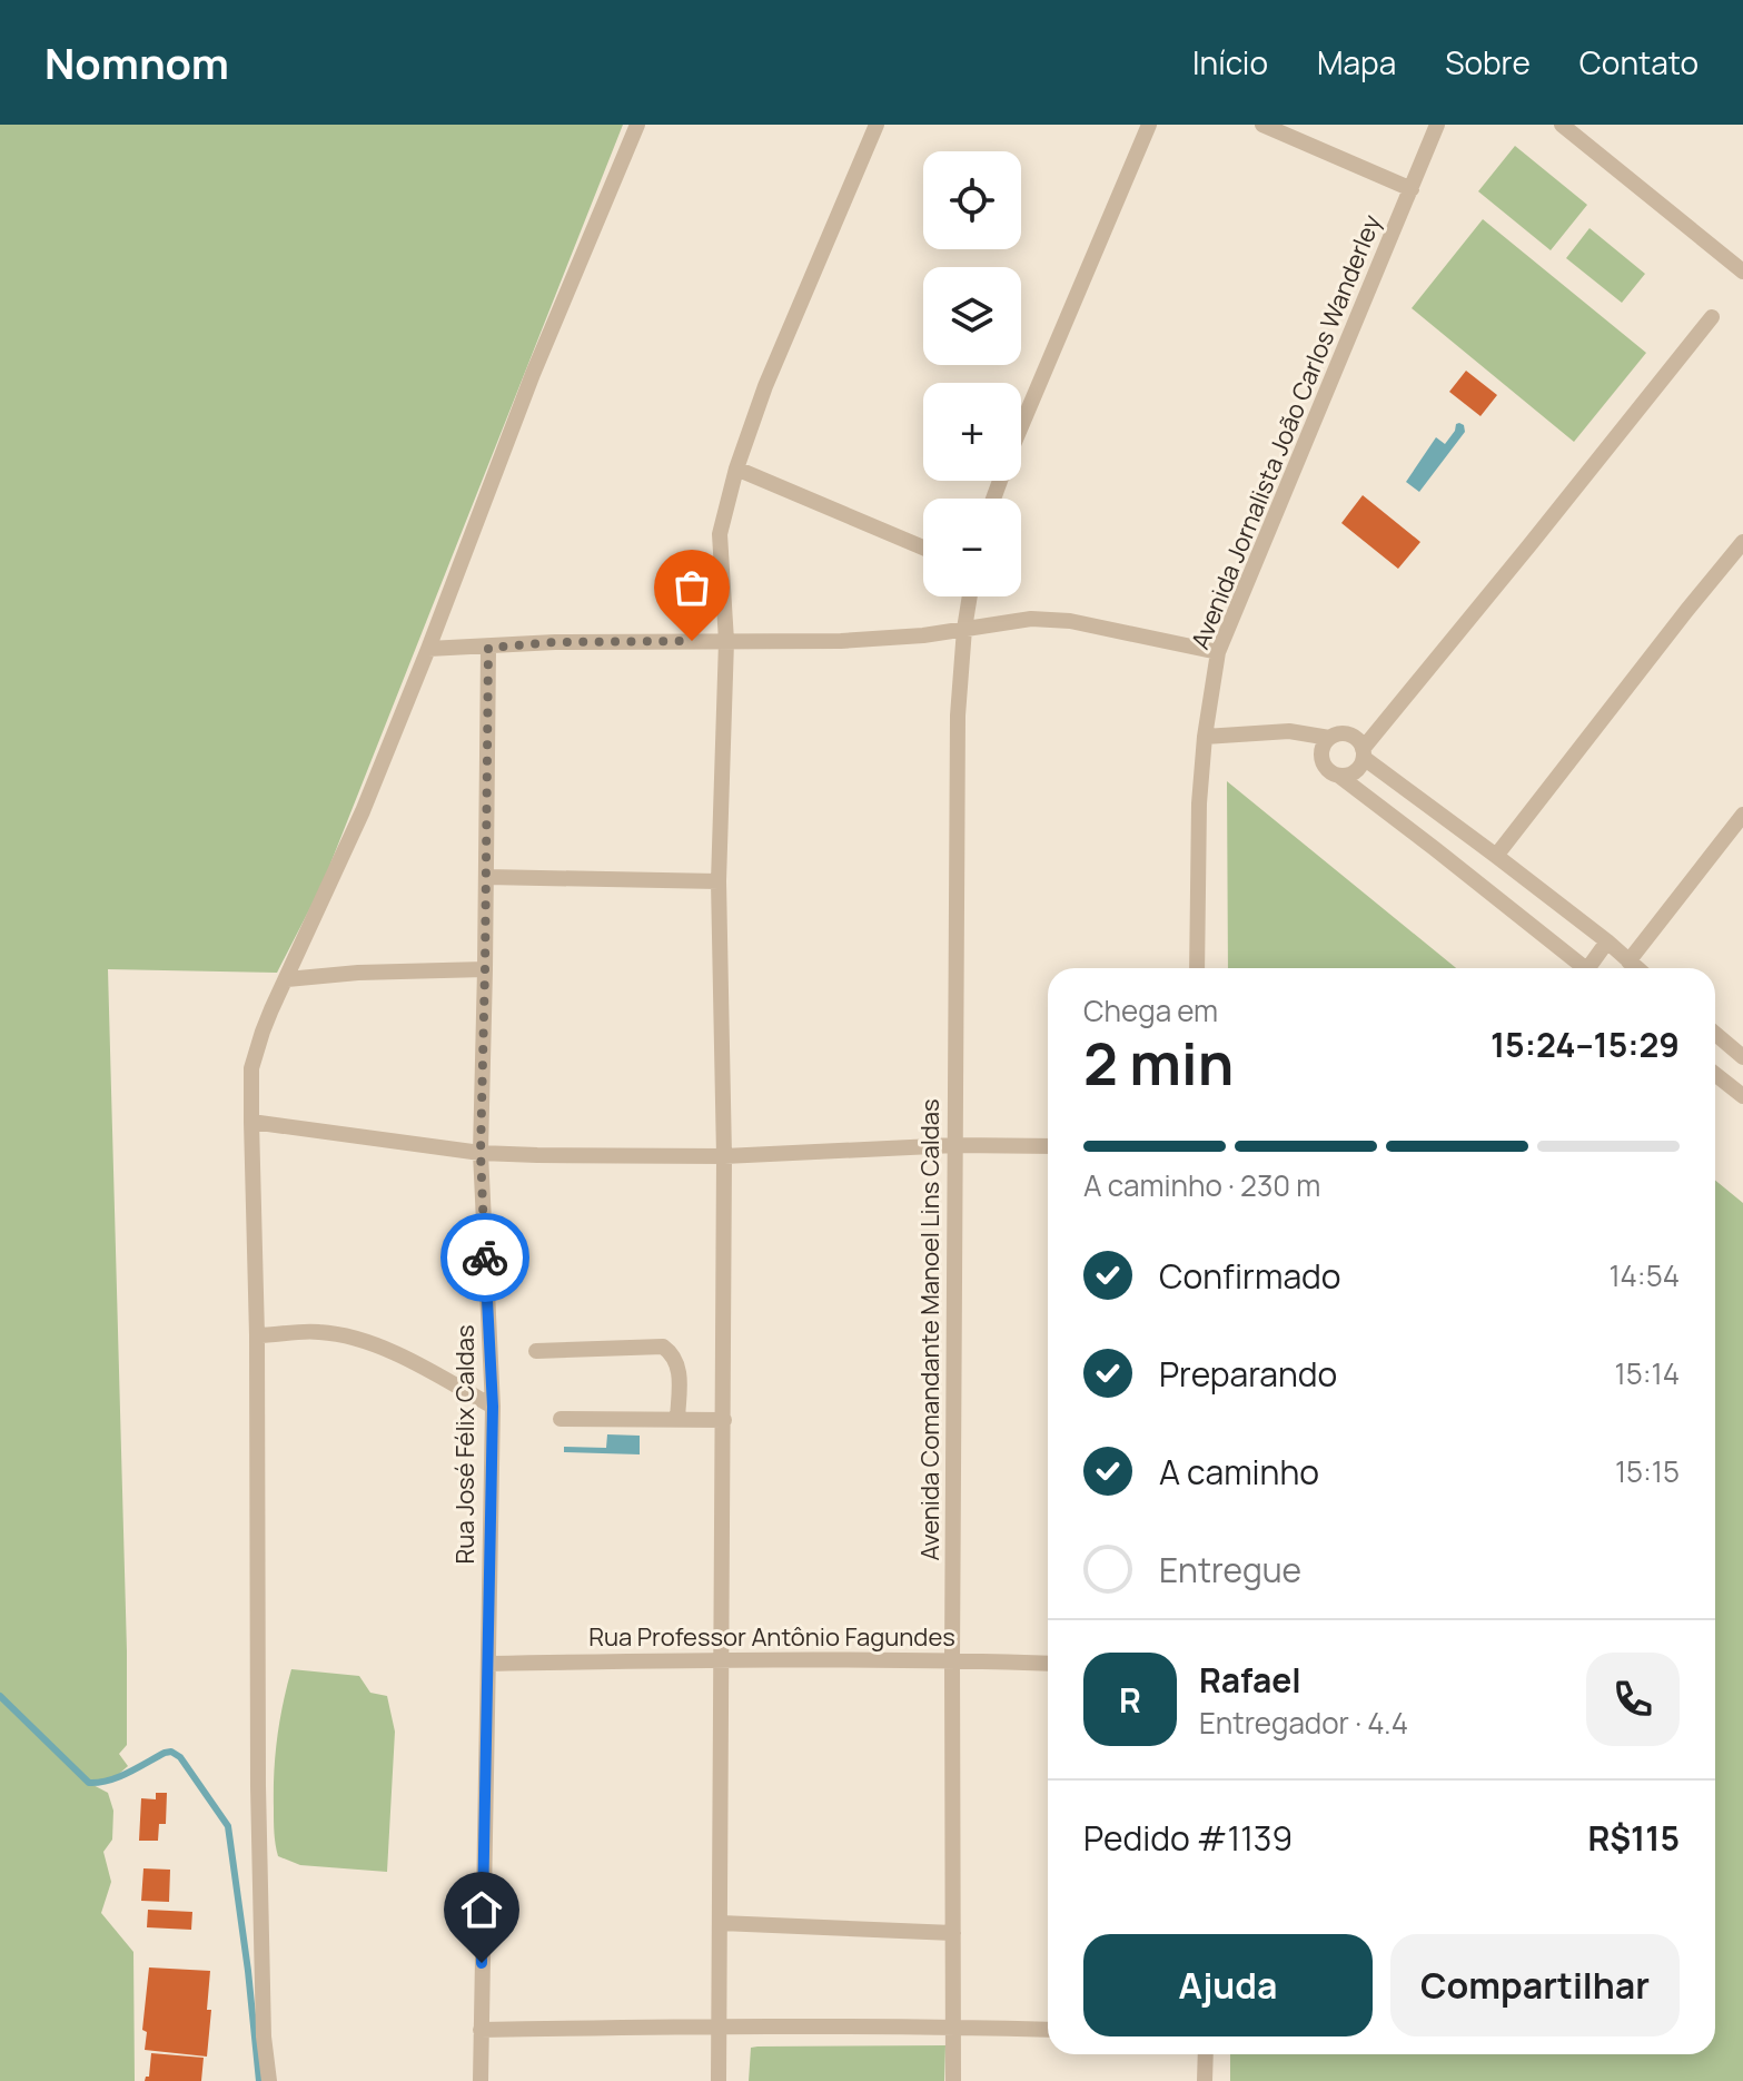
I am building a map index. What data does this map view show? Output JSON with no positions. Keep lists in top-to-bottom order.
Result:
{
  "streets": {
    "street": [
      "Avenida Jornalista João Carlos Wanderley",
      "Avenida Comandante Manoel Lins Caldas",
      "Rua José Félix Caldas",
      "Rua Professor Antônio Fagundes"
    ]
  },
  "crossings": [
    ["Avenida Comandante Manoel Lins Caldas", "Rua Professor Antônio Fagundes"],
    ["Rua José Félix Caldas", "Rua Professor Antônio Fagundes"]
  ],
  "page": {
    "header": "Nomnom",
    "nav": [
      "Início",
      "Mapa",
      "Sobre",
      "Contato"
    ],
    "map_buttons": ["+", "−"],
    "heading": ["2 min", "Chega em", "15:24–15:29"],
    "panel": [
      "Rafael",
      "Entregador · 4.4",
      "Pedido #1139",
      "R$115"
    ],
    "bar": "A caminho · 230 m",
    "list": [
      ["Confirmado", "14:54"],
      ["Preparando", "15:14"],
      ["A caminho", "15:15"],
      "Entregue"
    ],
    "round": "R",
    "buttons": ["Ajuda", "Compartilhar"]
  }
}
